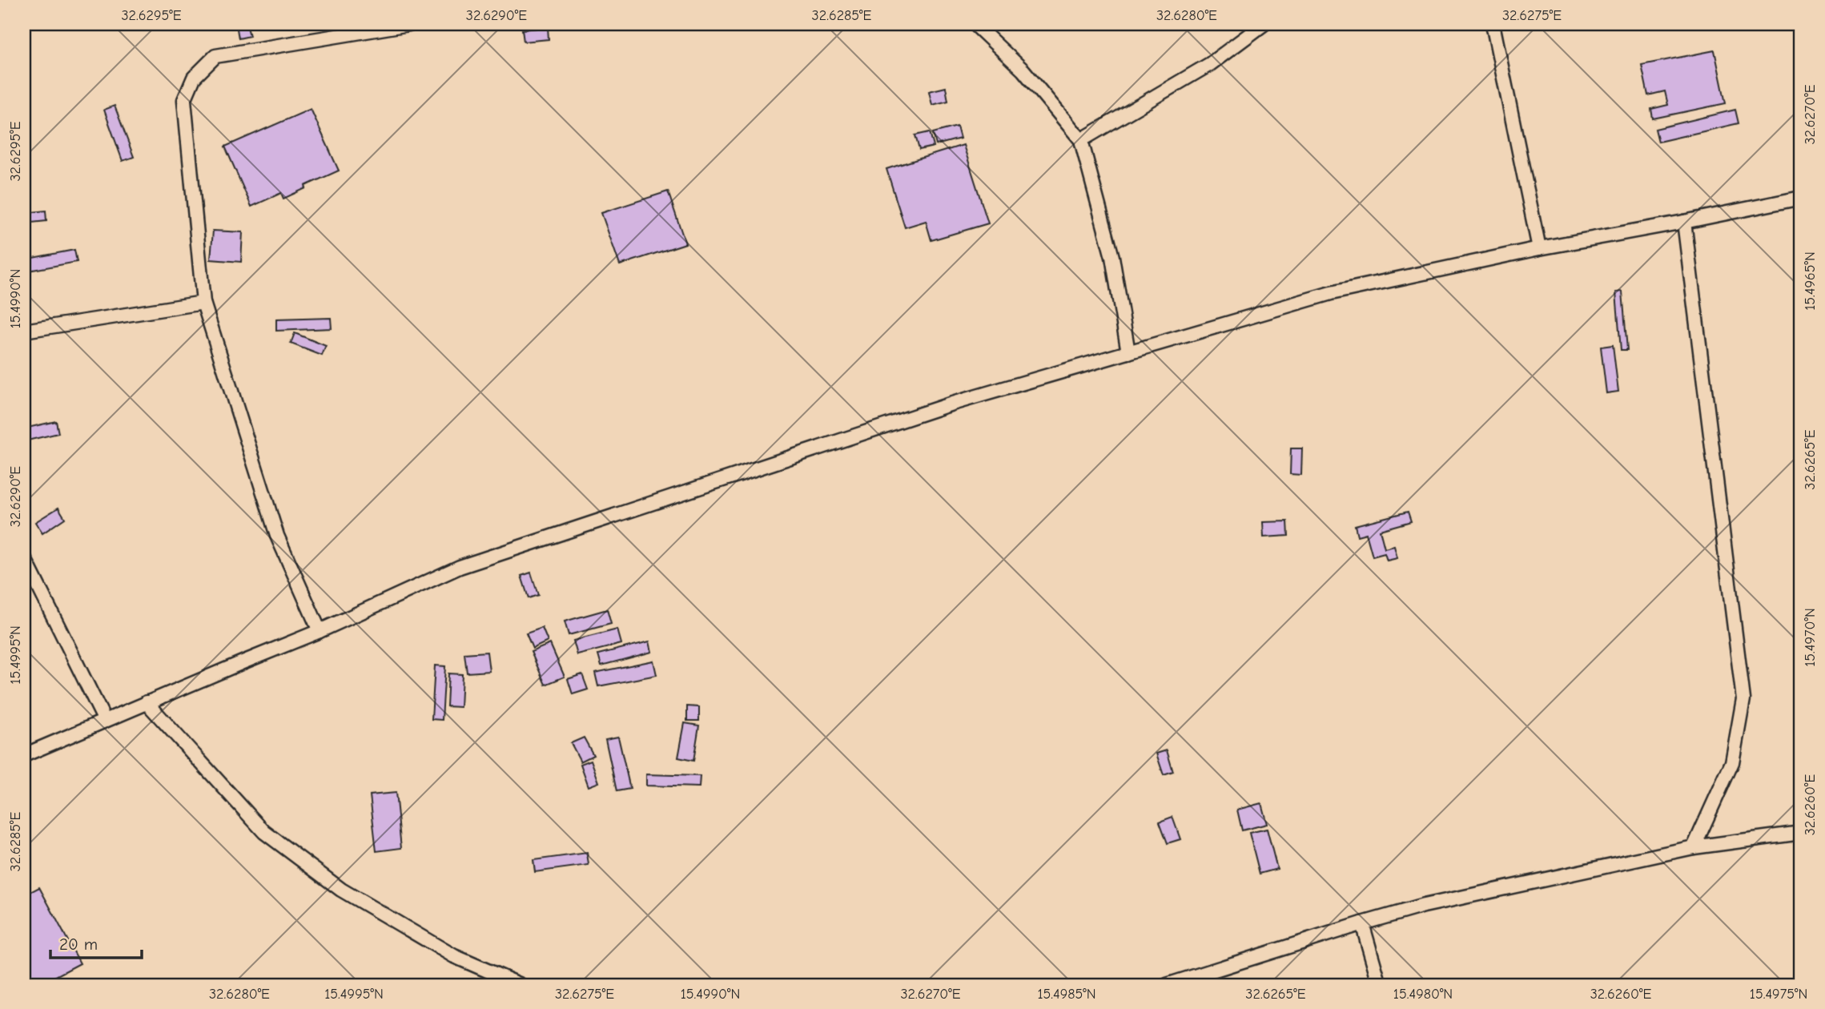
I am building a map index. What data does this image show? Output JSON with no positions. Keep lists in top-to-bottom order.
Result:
{
  "scale_bar": "20 m",
  "coordinates": [
    "32.6295°E",
    "32.6290°E",
    "32.6285°E",
    "32.6280°E",
    "32.6275°E",
    "32.6270°E",
    "15.4965°N",
    "15.4990°N",
    "32.6265°E",
    "15.4970°N",
    "15.4995°N",
    "32.6260°E",
    "15.4985°N",
    "15.4980°N",
    "15.4975°N"
  ]
}
